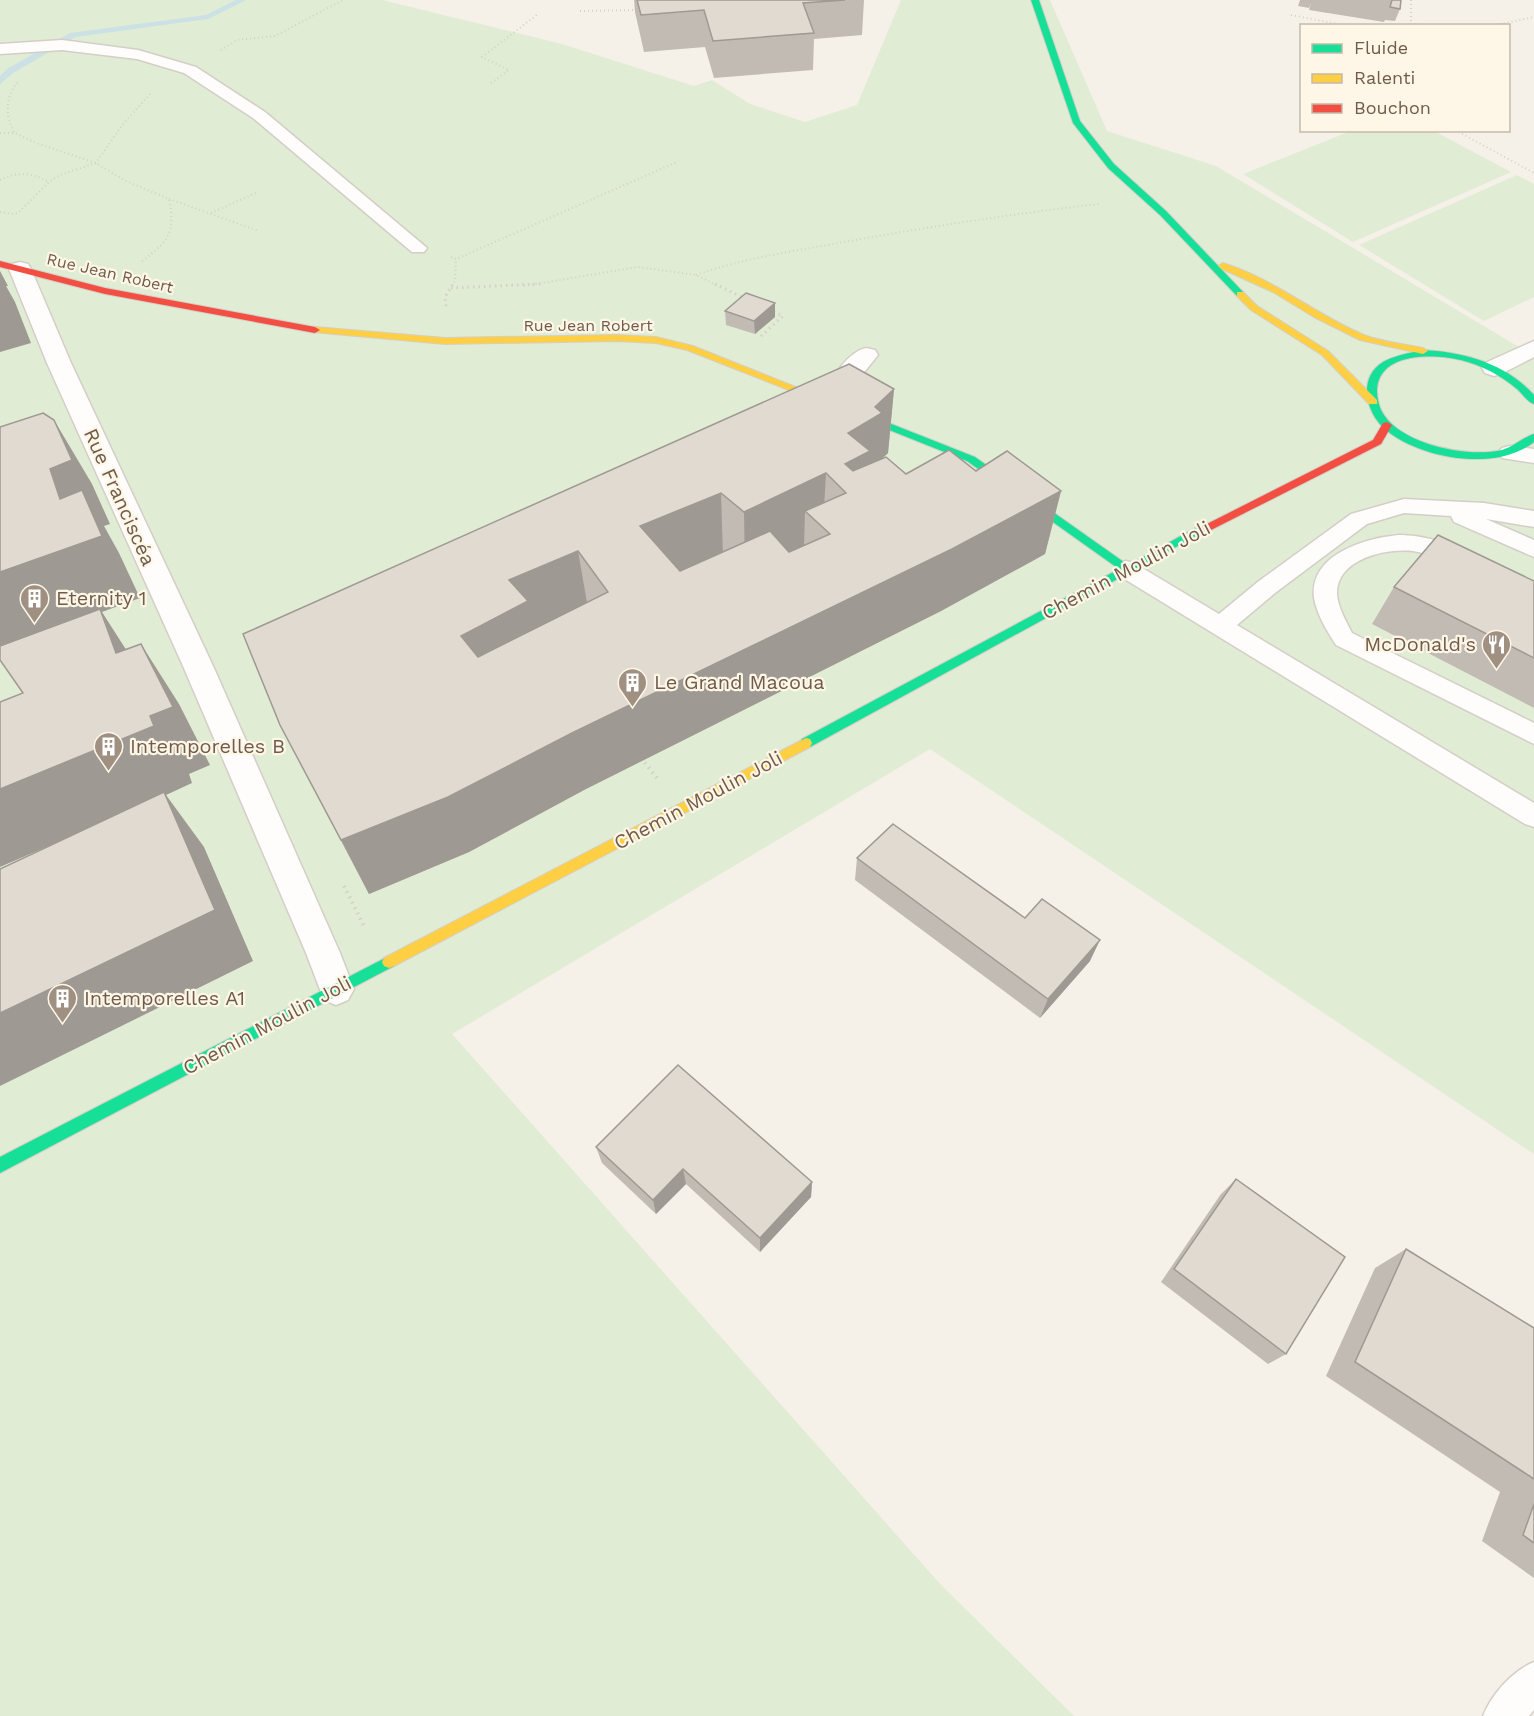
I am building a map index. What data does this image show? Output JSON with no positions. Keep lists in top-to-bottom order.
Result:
{
  "streets": {
    "street": ["Rue Jean Robert", "Rue Franciscéa", "Chemin Moulin Joli"]
  },
  "crossings": [
    ["Rue Jean Robert", "Rue Franciscéa"],
    ["Rue Jean Robert", "Chemin Moulin Joli"],
    ["Rue Franciscéa", "Chemin Moulin Joli"]
  ],
  "places": {
    "building": [
      "Eternity 1",
      "Le Grand Macoua",
      "Intemporelles B",
      "Intemporelles A1"
    ],
    "restaurant": ["McDonald's"]
  },
  "legend": ["Fluide", "Ralenti", "Bouchon"]
}
